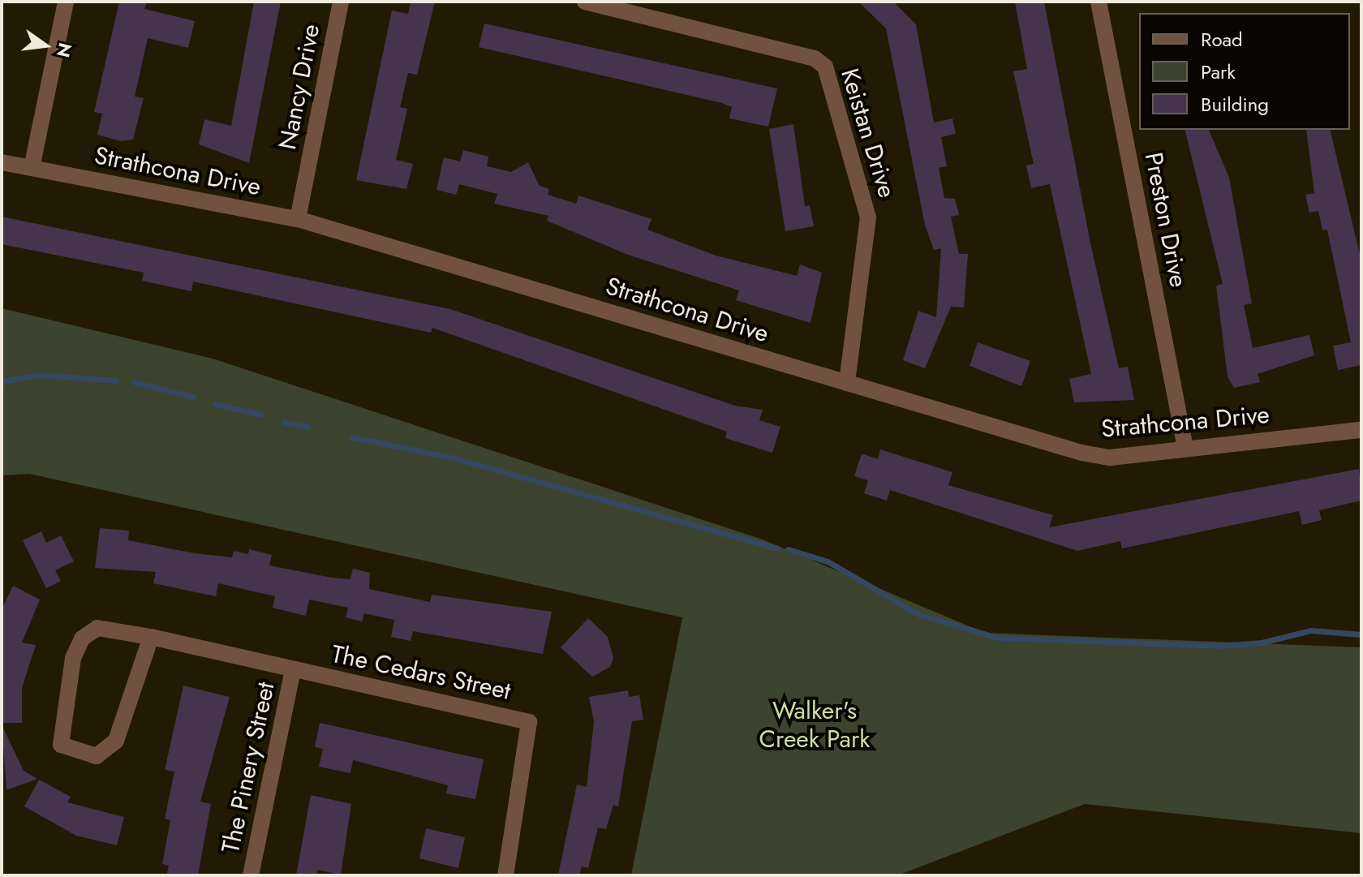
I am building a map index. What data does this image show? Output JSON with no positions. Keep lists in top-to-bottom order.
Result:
{
  "streets": {
    "street": [
      "Nancy Drive",
      "Keistan Drive",
      "Strathcona Drive",
      "Preston Drive",
      "The Cedars Street",
      "The Pinery Street"
    ]
  },
  "crossings": [
    ["Nancy Drive", "Strathcona Drive"],
    ["Keistan Drive", "Strathcona Drive"],
    ["Strathcona Drive", "Preston Drive"],
    ["The Cedars Street", "The Pinery Street"]
  ],
  "parks": ["Walker's Creek Park"],
  "legend": ["Road", "Park", "Building"],
  "north": "right"
}
